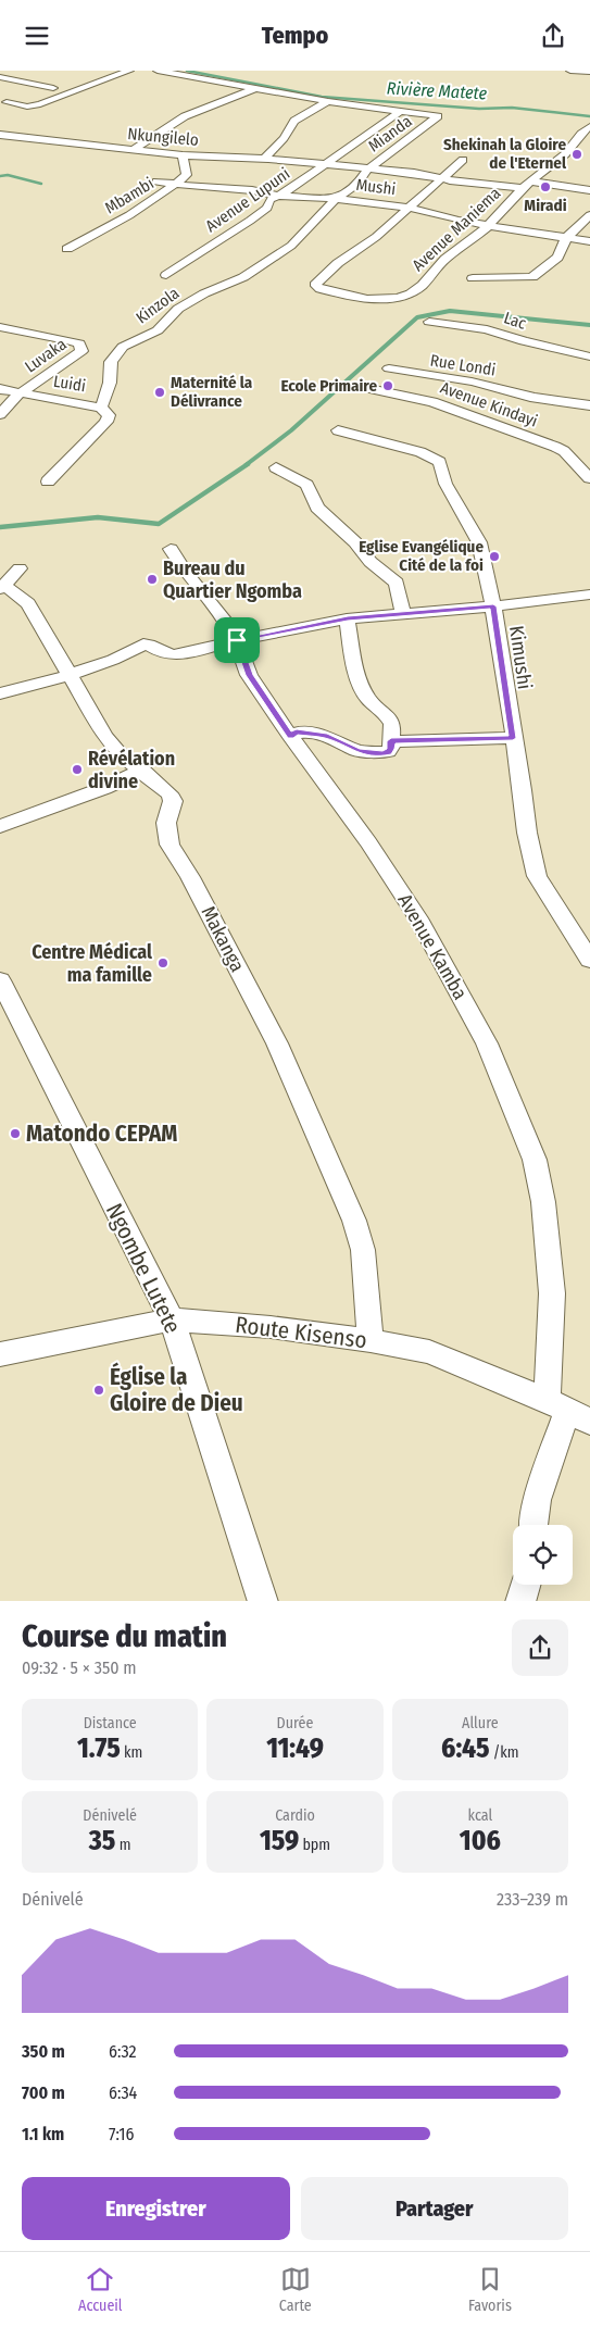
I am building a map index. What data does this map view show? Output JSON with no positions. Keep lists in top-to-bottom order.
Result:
{
  "streets": {
    "street": [
      "Mianda",
      "Nkungilelo",
      "Mushi",
      "Mbambi",
      "Avenue Lupuni",
      "Avenue Maniema",
      "Kinzola",
      "Lac",
      "Luvaka",
      "Rue Londi",
      "Luidi",
      "Avenue Kindayi",
      "Kimushi",
      "Makanga",
      "Avenue Kamba",
      "Ngombe Lutete",
      "Route Kisenso"
    ]
  },
  "crossings": [
    ["Mianda", "Nkungilelo"],
    ["Mianda", "Avenue Lupuni"],
    ["Mianda", "Kinzola"],
    ["Nkungilelo", "Mbambi"],
    ["Nkungilelo", "Avenue Lupuni"],
    ["Nkungilelo", "Avenue Maniema"],
    ["Nkungilelo", "Kinzola"],
    ["Mushi", "Mbambi"],
    ["Mushi", "Avenue Lupuni"],
    ["Mushi", "Avenue Maniema"],
    ["Mushi", "Kinzola"],
    ["Kinzola", "Luidi"],
    ["Luvaka", "Luidi"],
    ["Rue Londi", "Avenue Kindayi"],
    ["Makanga", "Route Kisenso"],
    ["Avenue Kamba", "Route Kisenso"],
    ["Ngombe Lutete", "Route Kisenso"]
  ],
  "water": ["Rivière Matete"],
  "places": [
    "Shekinah la Gloire de l'Eternel",
    "Miradi",
    "Ecole Primaire",
    "Maternité la Délivrance",
    "Eglise Evangélique Cité de la foi",
    "Bureau du Quartier Ngomba",
    "Révélation divine",
    "Centre Médical ma famille",
    "Matondo CEPAM",
    "Église la Gloire de Dieu"
  ],
  "page": {
    "header": "Tempo",
    "heading": ["Course du matin", "09:32 · 5 × 350 m"],
    "stats": [
      ["Distance", "1.75 km"],
      ["Durée", "11:49"],
      ["Allure", "6:45 /km"],
      ["Dénivelé", "35 m"],
      ["Cardio", "159 bpm"],
      ["kcal", "106"]
    ],
    "chart": ["Dénivelé", "233–239 m"],
    "list": [
      {
        "name": "350 m",
        "note": "6:32"
      },
      {
        "name": "700 m",
        "note": "6:34"
      },
      {
        "name": "1.1 km",
        "note": "7:16"
      }
    ],
    "buttons": ["Enregistrer", "Partager"],
    "tabs": ["Accueil", "Carte", "Favoris"]
  }
}
